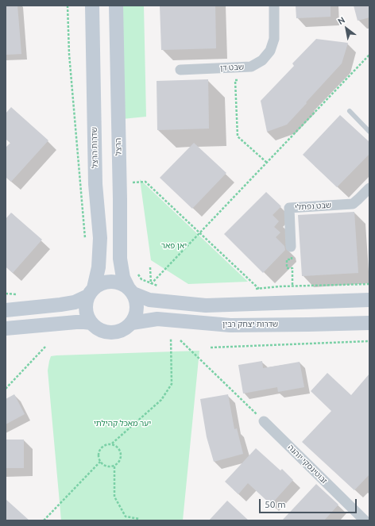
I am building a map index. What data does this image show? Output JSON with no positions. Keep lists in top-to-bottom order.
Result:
{
  "streets": {
    "main road": ["הרצל", "שדרות הרצל", "שדרות יצחק רבין"],
    "street": ["שבט דן", "שבט נפתלי", "זבוטינסקי יוהנה"]
  },
  "crossings": [
    ["הרצל", "שדרות הרצל"],
    ["הרצל", "שדרות יצחק רבין"],
    ["שדרות הרצל", "שדרות יצחק רבין"]
  ],
  "parks": ["יאן פאר", "יער מאכל קהילתי"],
  "scale_bar": "50 m",
  "north": "top left"
}
